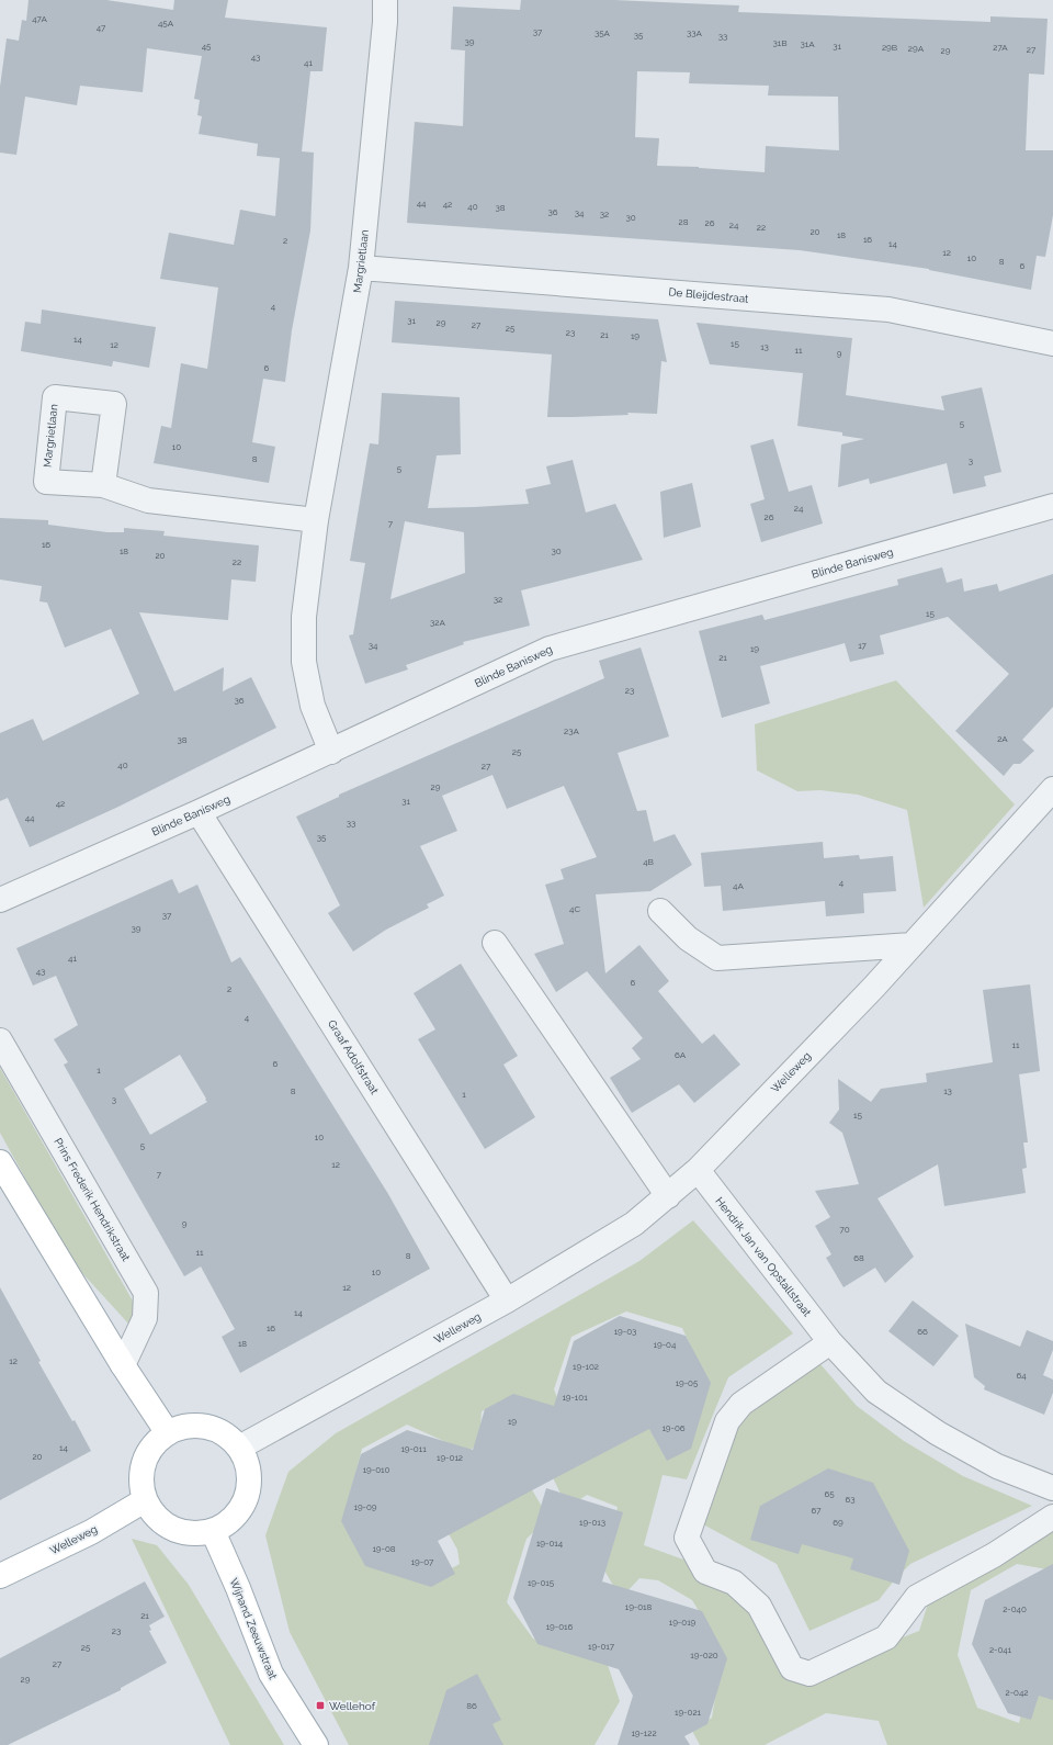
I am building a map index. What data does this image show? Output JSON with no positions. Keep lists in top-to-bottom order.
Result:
{
  "streets": {
    "main road": ["Welleweg", "Wijnand Zeeuwstraat"],
    "street": [
      "Margrietlaan",
      "De Bleijdestraat",
      "Blinde Banisweg",
      "Graaf Adolfstraat",
      "Prins Frederik Hendrikstraat",
      "Hendrik Jan van Opstallstraat"
    ]
  },
  "crossings": [
    ["Margrietlaan", "De Bleijdestraat"],
    ["Margrietlaan", "Blinde Banisweg"],
    ["Blinde Banisweg", "Graaf Adolfstraat"],
    ["Graaf Adolfstraat", "Welleweg"],
    ["Welleweg", "Hendrik Jan van Opstallstraat"],
    ["Welleweg", "Wijnand Zeeuwstraat"]
  ],
  "places": {
    "transit": ["Wellehof"]
  },
  "house_numbers": [
    "47A",
    "45A",
    "47",
    "37",
    "35A",
    "33A",
    "35",
    "33",
    "39",
    "31B",
    "31A",
    "45",
    "31",
    "29B",
    "27A",
    "29A",
    "27",
    "29",
    "43",
    "41",
    "44",
    "42",
    "40",
    "38",
    "36",
    "34",
    "32",
    "30",
    "28",
    "26",
    "24",
    "22",
    "20",
    "18",
    "16",
    "2",
    "14",
    "12",
    "10",
    "8",
    "6",
    "4",
    "31",
    "29",
    "27",
    "25",
    "23",
    "21",
    "19",
    "14",
    "15",
    "12",
    "13",
    "11",
    "9",
    "6",
    "5",
    "10",
    "8",
    "3",
    "5",
    "24",
    "26",
    "7",
    "16",
    "18",
    "30",
    "20",
    "22",
    "32",
    "15",
    "32A",
    "34",
    "17",
    "19",
    "21",
    "23",
    "36",
    "23A",
    "2A",
    "38",
    "25",
    "40",
    "27",
    "29",
    "31",
    "42",
    "44",
    "33",
    "35",
    "4B",
    "4",
    "4A",
    "4C",
    "37",
    "39",
    "41",
    "43",
    "6",
    "2",
    "4",
    "11",
    "6A",
    "6",
    "1",
    "8",
    "13",
    "1",
    "3",
    "15",
    "10",
    "5",
    "12",
    "7",
    "9",
    "70",
    "11",
    "8",
    "68",
    "10",
    "12",
    "14",
    "16",
    "19-03",
    "66",
    "18",
    "19-04",
    "12",
    "19-102",
    "64",
    "19-05",
    "19-101",
    "19",
    "19-06",
    "14",
    "19-011",
    "20",
    "19-012",
    "19-010",
    "65",
    "63",
    "19-09",
    "67",
    "19-013",
    "69",
    "19-014",
    "19-08",
    "19-07",
    "19-015",
    "19-018",
    "2-040",
    "21",
    "19-019",
    "19-016",
    "23",
    "19-017",
    "25",
    "2-041",
    "19-020",
    "27",
    "29",
    "2-042",
    "86",
    "19-021",
    "19-122"
  ]
}
